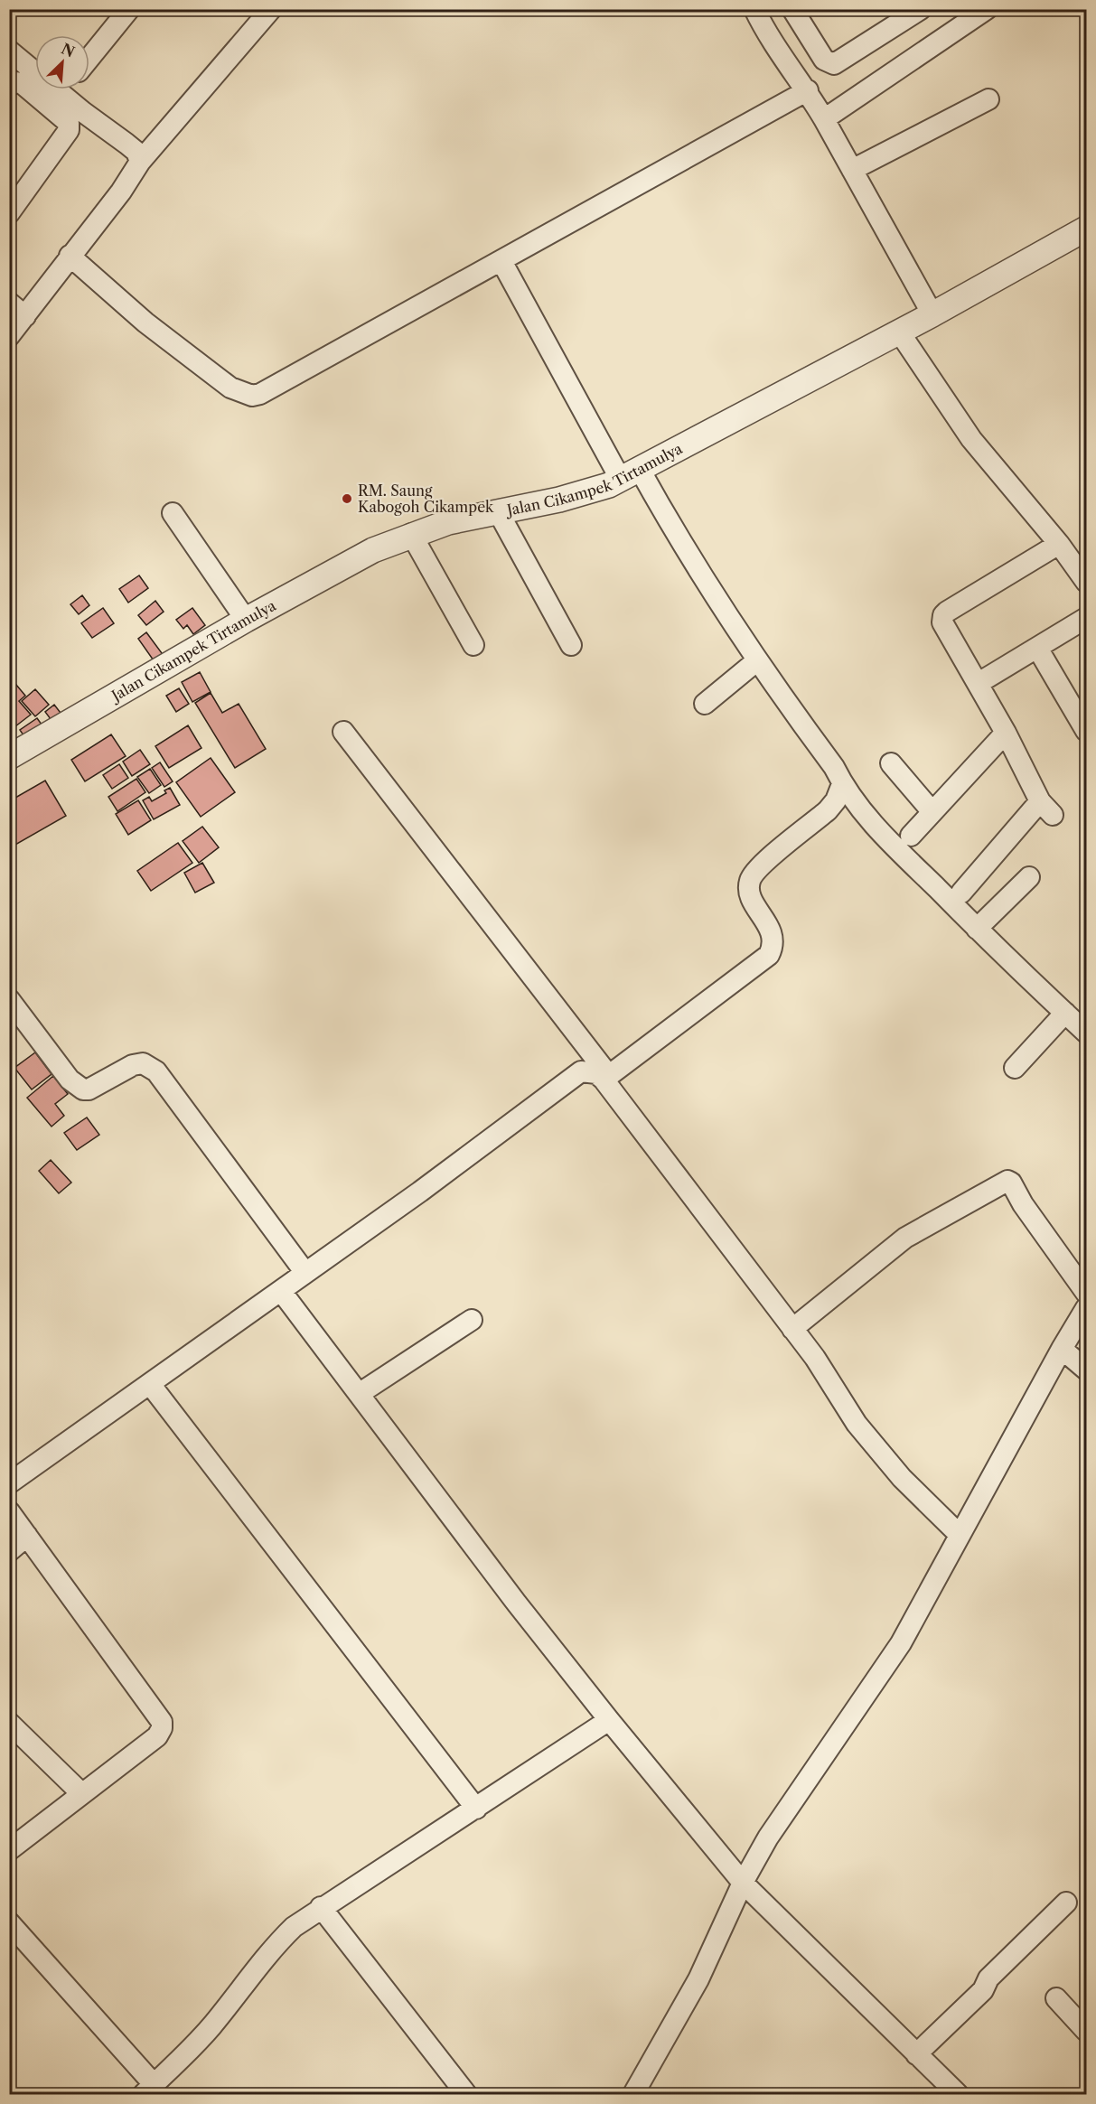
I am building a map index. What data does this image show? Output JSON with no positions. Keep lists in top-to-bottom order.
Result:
{
  "streets": {
    "street": ["Jalan Cikampek Tirtamulya"]
  },
  "places": ["RM. Saung Kabogoh Cikampek"],
  "north": "top right"
}
